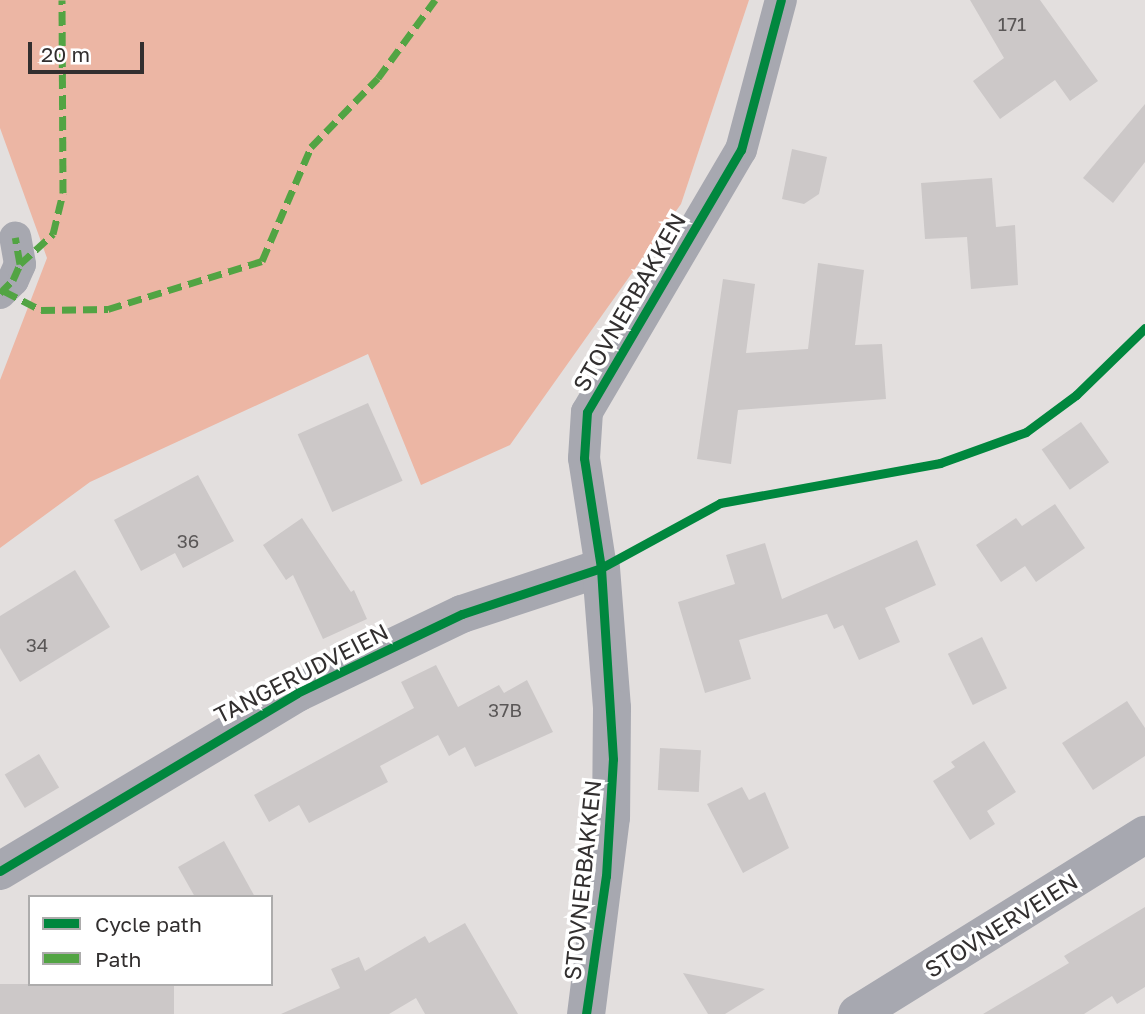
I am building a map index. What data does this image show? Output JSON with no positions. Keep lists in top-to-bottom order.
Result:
{
  "streets": {
    "street": ["STOVNERBAKKEN", "TANGERUDVEIEN", "STOVNERVEIEN"]
  },
  "crossings": [
    ["STOVNERBAKKEN", "TANGERUDVEIEN"]
  ],
  "house_numbers": [
    "171",
    "36",
    "34",
    "37B"
  ],
  "legend": ["Cycle path", "Path"],
  "scale_bar": "20 m"
}
